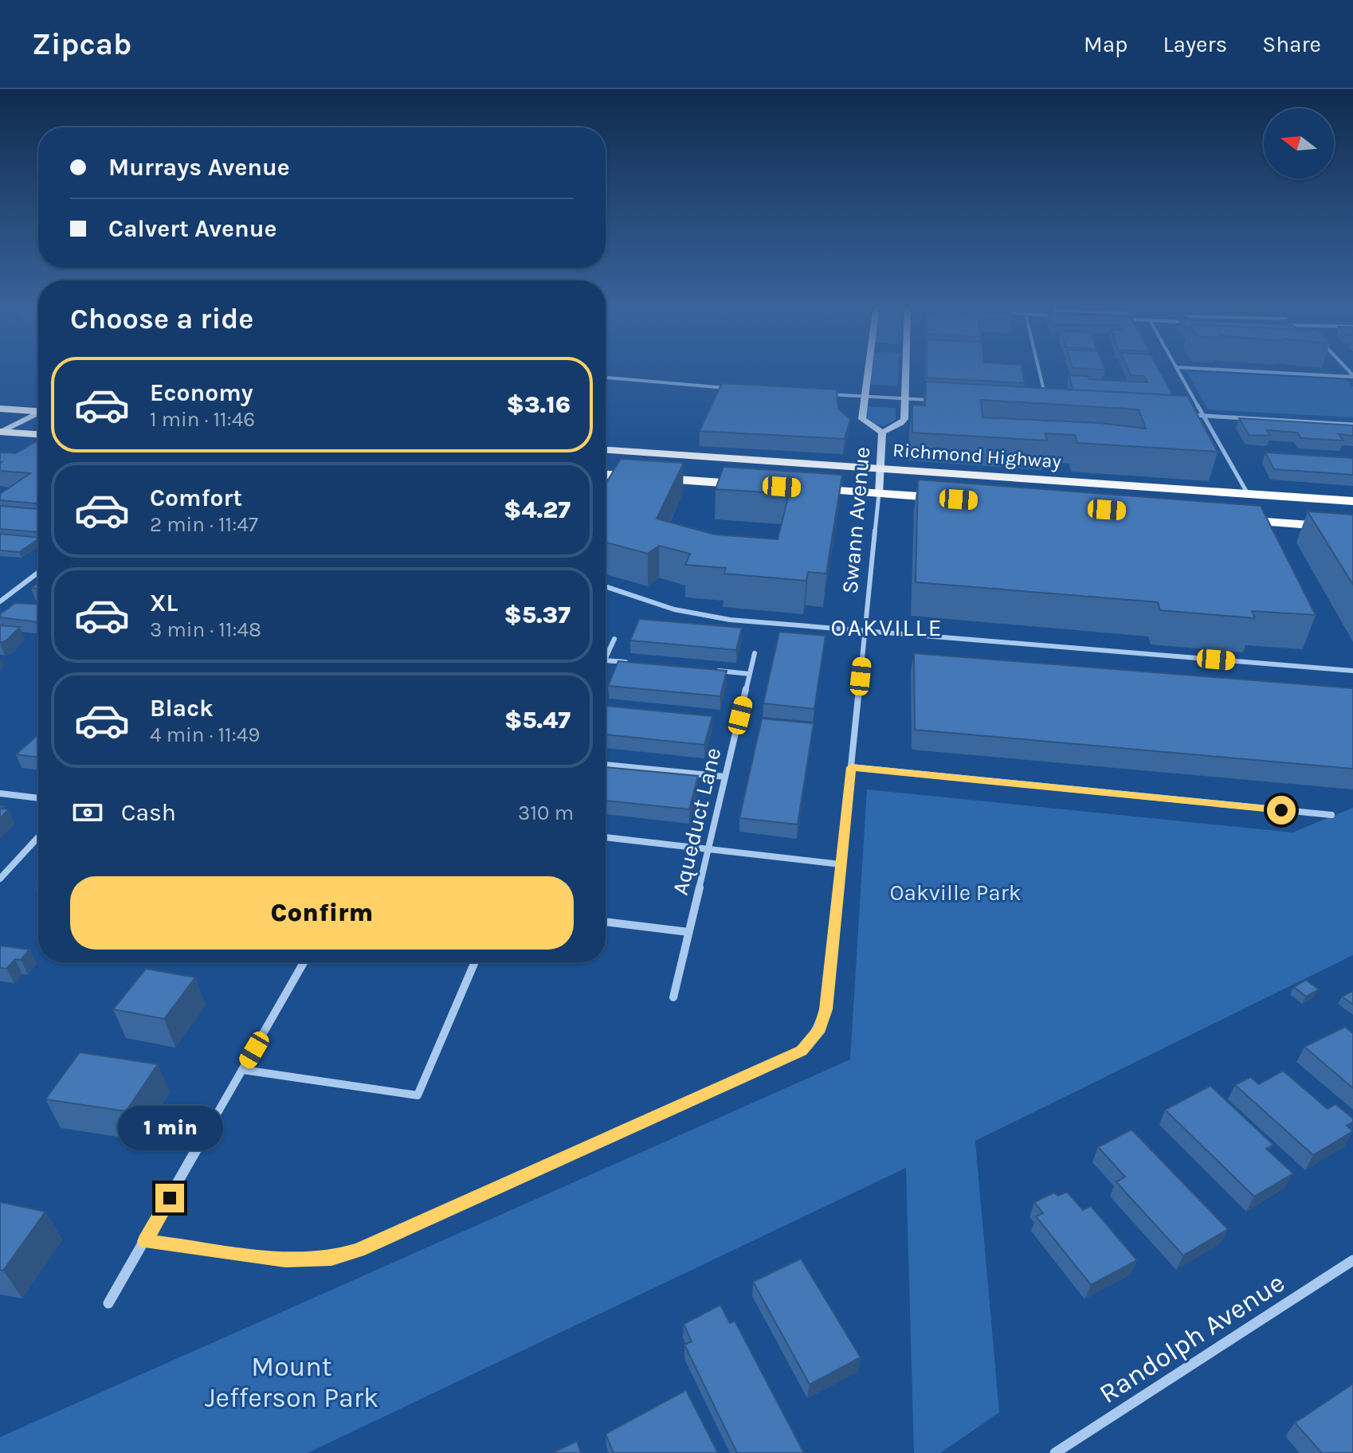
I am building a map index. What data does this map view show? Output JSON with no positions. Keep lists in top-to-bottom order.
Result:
{
  "streets": {
    "highway": ["Richmond Highway"],
    "street": ["Swann Avenue", "Aqueduct Lane", "Randolph Avenue"]
  },
  "crossings": [
    ["Richmond Highway", "Swann Avenue"]
  ],
  "districts": ["OAKVILLE"],
  "parks": ["Oakville Park", "Mount Jefferson Park"],
  "north": "left",
  "page": {
    "header": "Zipcab",
    "nav": ["Map", "Layers", "Share"],
    "banner": ["Murrays Avenue", "Calvert Avenue"],
    "heading": "Choose a ride",
    "list": [
      {
        "name": "Economy",
        "note": "1 min · 11:46",
        "value": "$3.16"
      },
      {
        "name": "Comfort",
        "note": "2 min · 11:47",
        "value": "$4.27"
      },
      {
        "name": "XL",
        "note": "3 min · 11:48",
        "value": "$5.37"
      },
      {
        "name": "Black",
        "note": "4 min · 11:49",
        "value": "$5.47"
      }
    ],
    "pay": ["Cash", "310 m"],
    "buttons": "Confirm",
    "bubble": "1 min"
  }
}
